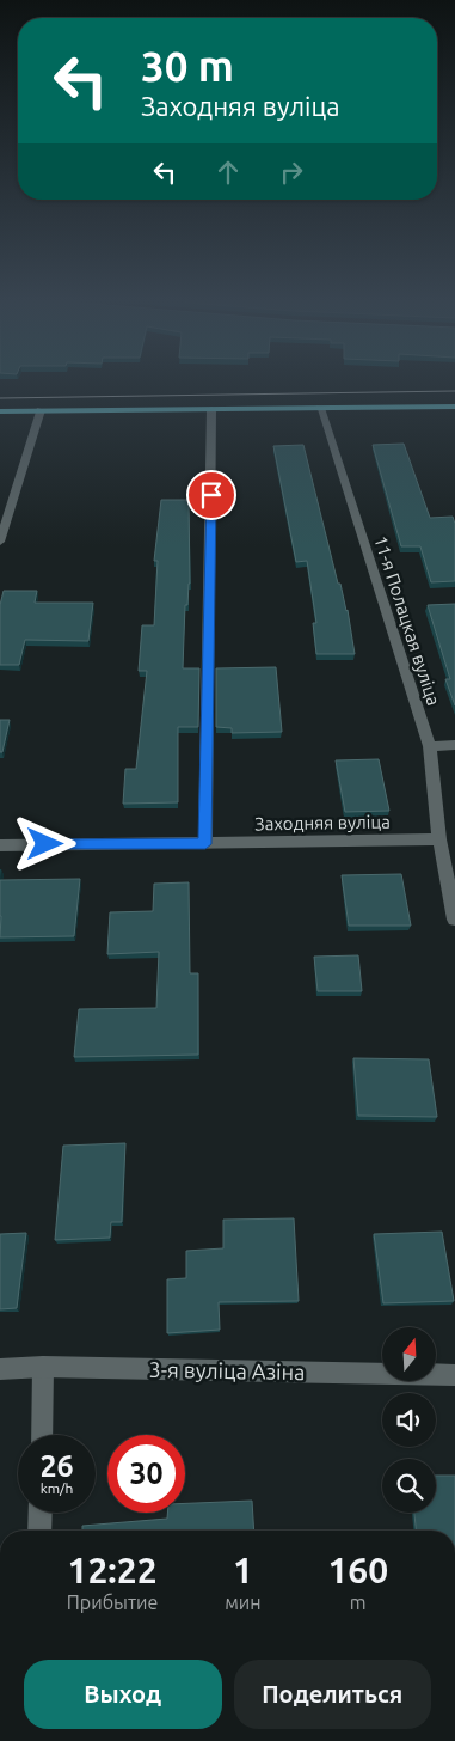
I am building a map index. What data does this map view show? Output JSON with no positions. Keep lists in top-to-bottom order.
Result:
{
  "streets": {
    "street": ["11-я Полацкая вуліца", "Заходняя вуліца", "3-я вуліца Азіна"]
  },
  "crossings": [
    ["11-я Полацкая вуліца", "Заходняя вуліца"]
  ],
  "north": "top",
  "page": {
    "turn": ["30 m", "Заходняя вуліца"],
    "speed": "26 km/h",
    "limit": "30",
    "eta": [
      "12:22",
      "Прибытие",
      "1",
      "мин",
      "160",
      "m"
    ],
    "buttons": ["Выход", "Поделиться"]
  }
}
